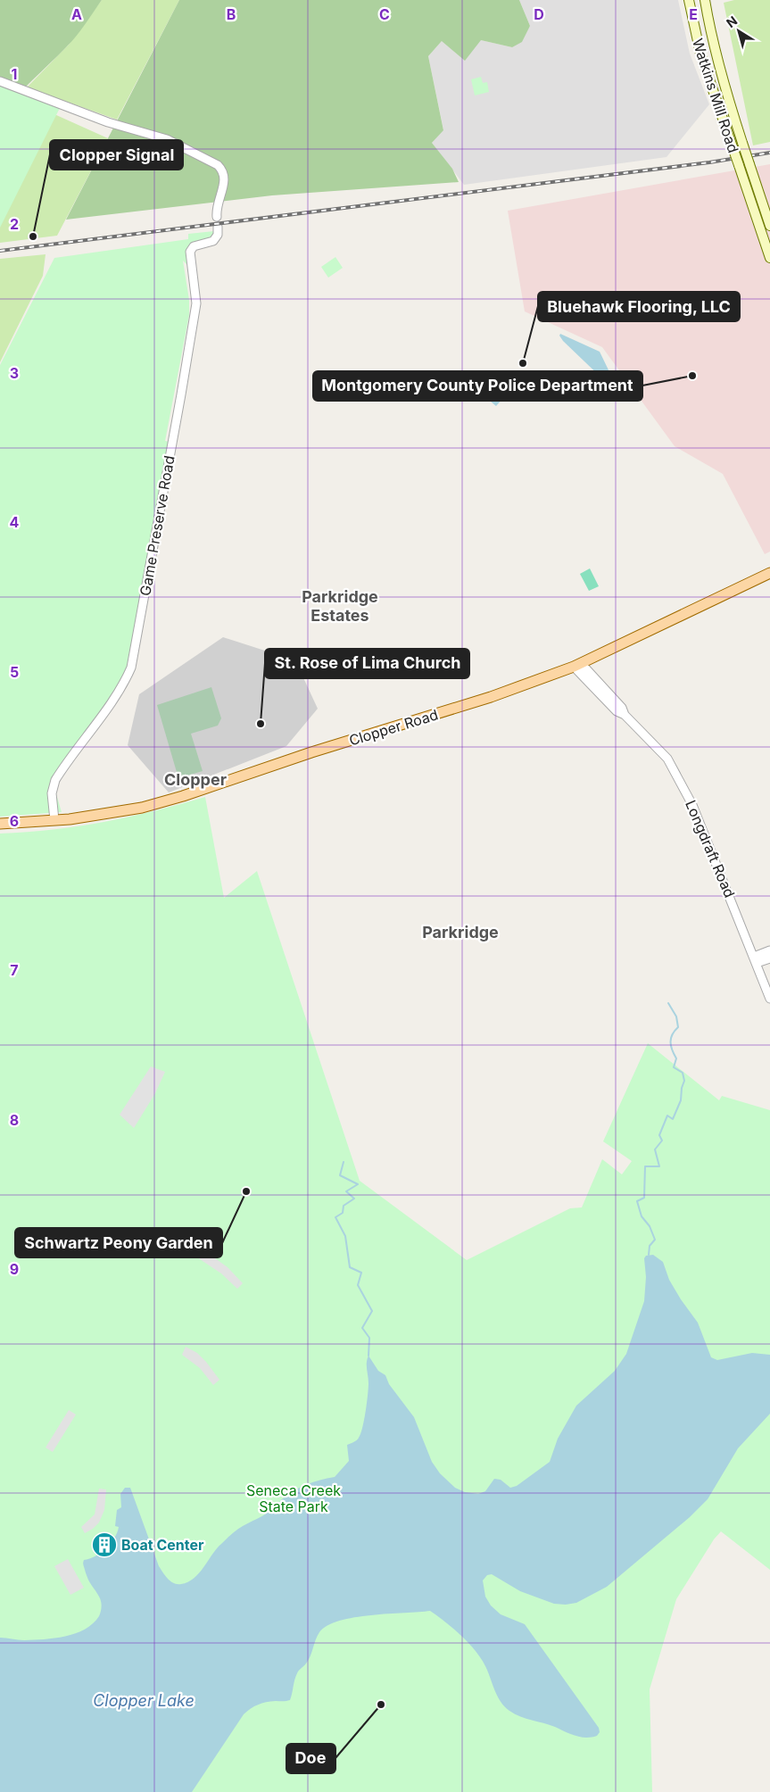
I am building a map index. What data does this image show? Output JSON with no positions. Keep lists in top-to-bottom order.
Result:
{
  "streets": {
    "main road": ["Watkins Mill Road", "Clopper Road"],
    "street": ["Game Preserve Road", "Longdraft Road"]
  },
  "crossings": [
    ["Game Preserve Road", "Clopper Road"],
    ["Clopper Road", "Longdraft Road"]
  ],
  "districts": ["Parkridge Estates", "Clopper", "Parkridge"],
  "water": ["Clopper Lake"],
  "parks": ["Seneca Creek State Park"],
  "places": {
    "other": [
      "Clopper Signal",
      "Bluehawk Flooring, LLC",
      "Montgomery County Police Department",
      "St. Rose of Lima Church",
      "Schwartz Peony Garden",
      "Doe"
    ],
    "building": ["Boat Center"]
  },
  "north": "top left",
  "grid": {
    "columns": [
      "A",
      "B",
      "C",
      "D",
      "E"
    ],
    "rows": [
      "1",
      "2",
      "3",
      "4",
      "5",
      "6",
      "7",
      "8",
      "9"
    ]
  }
}
